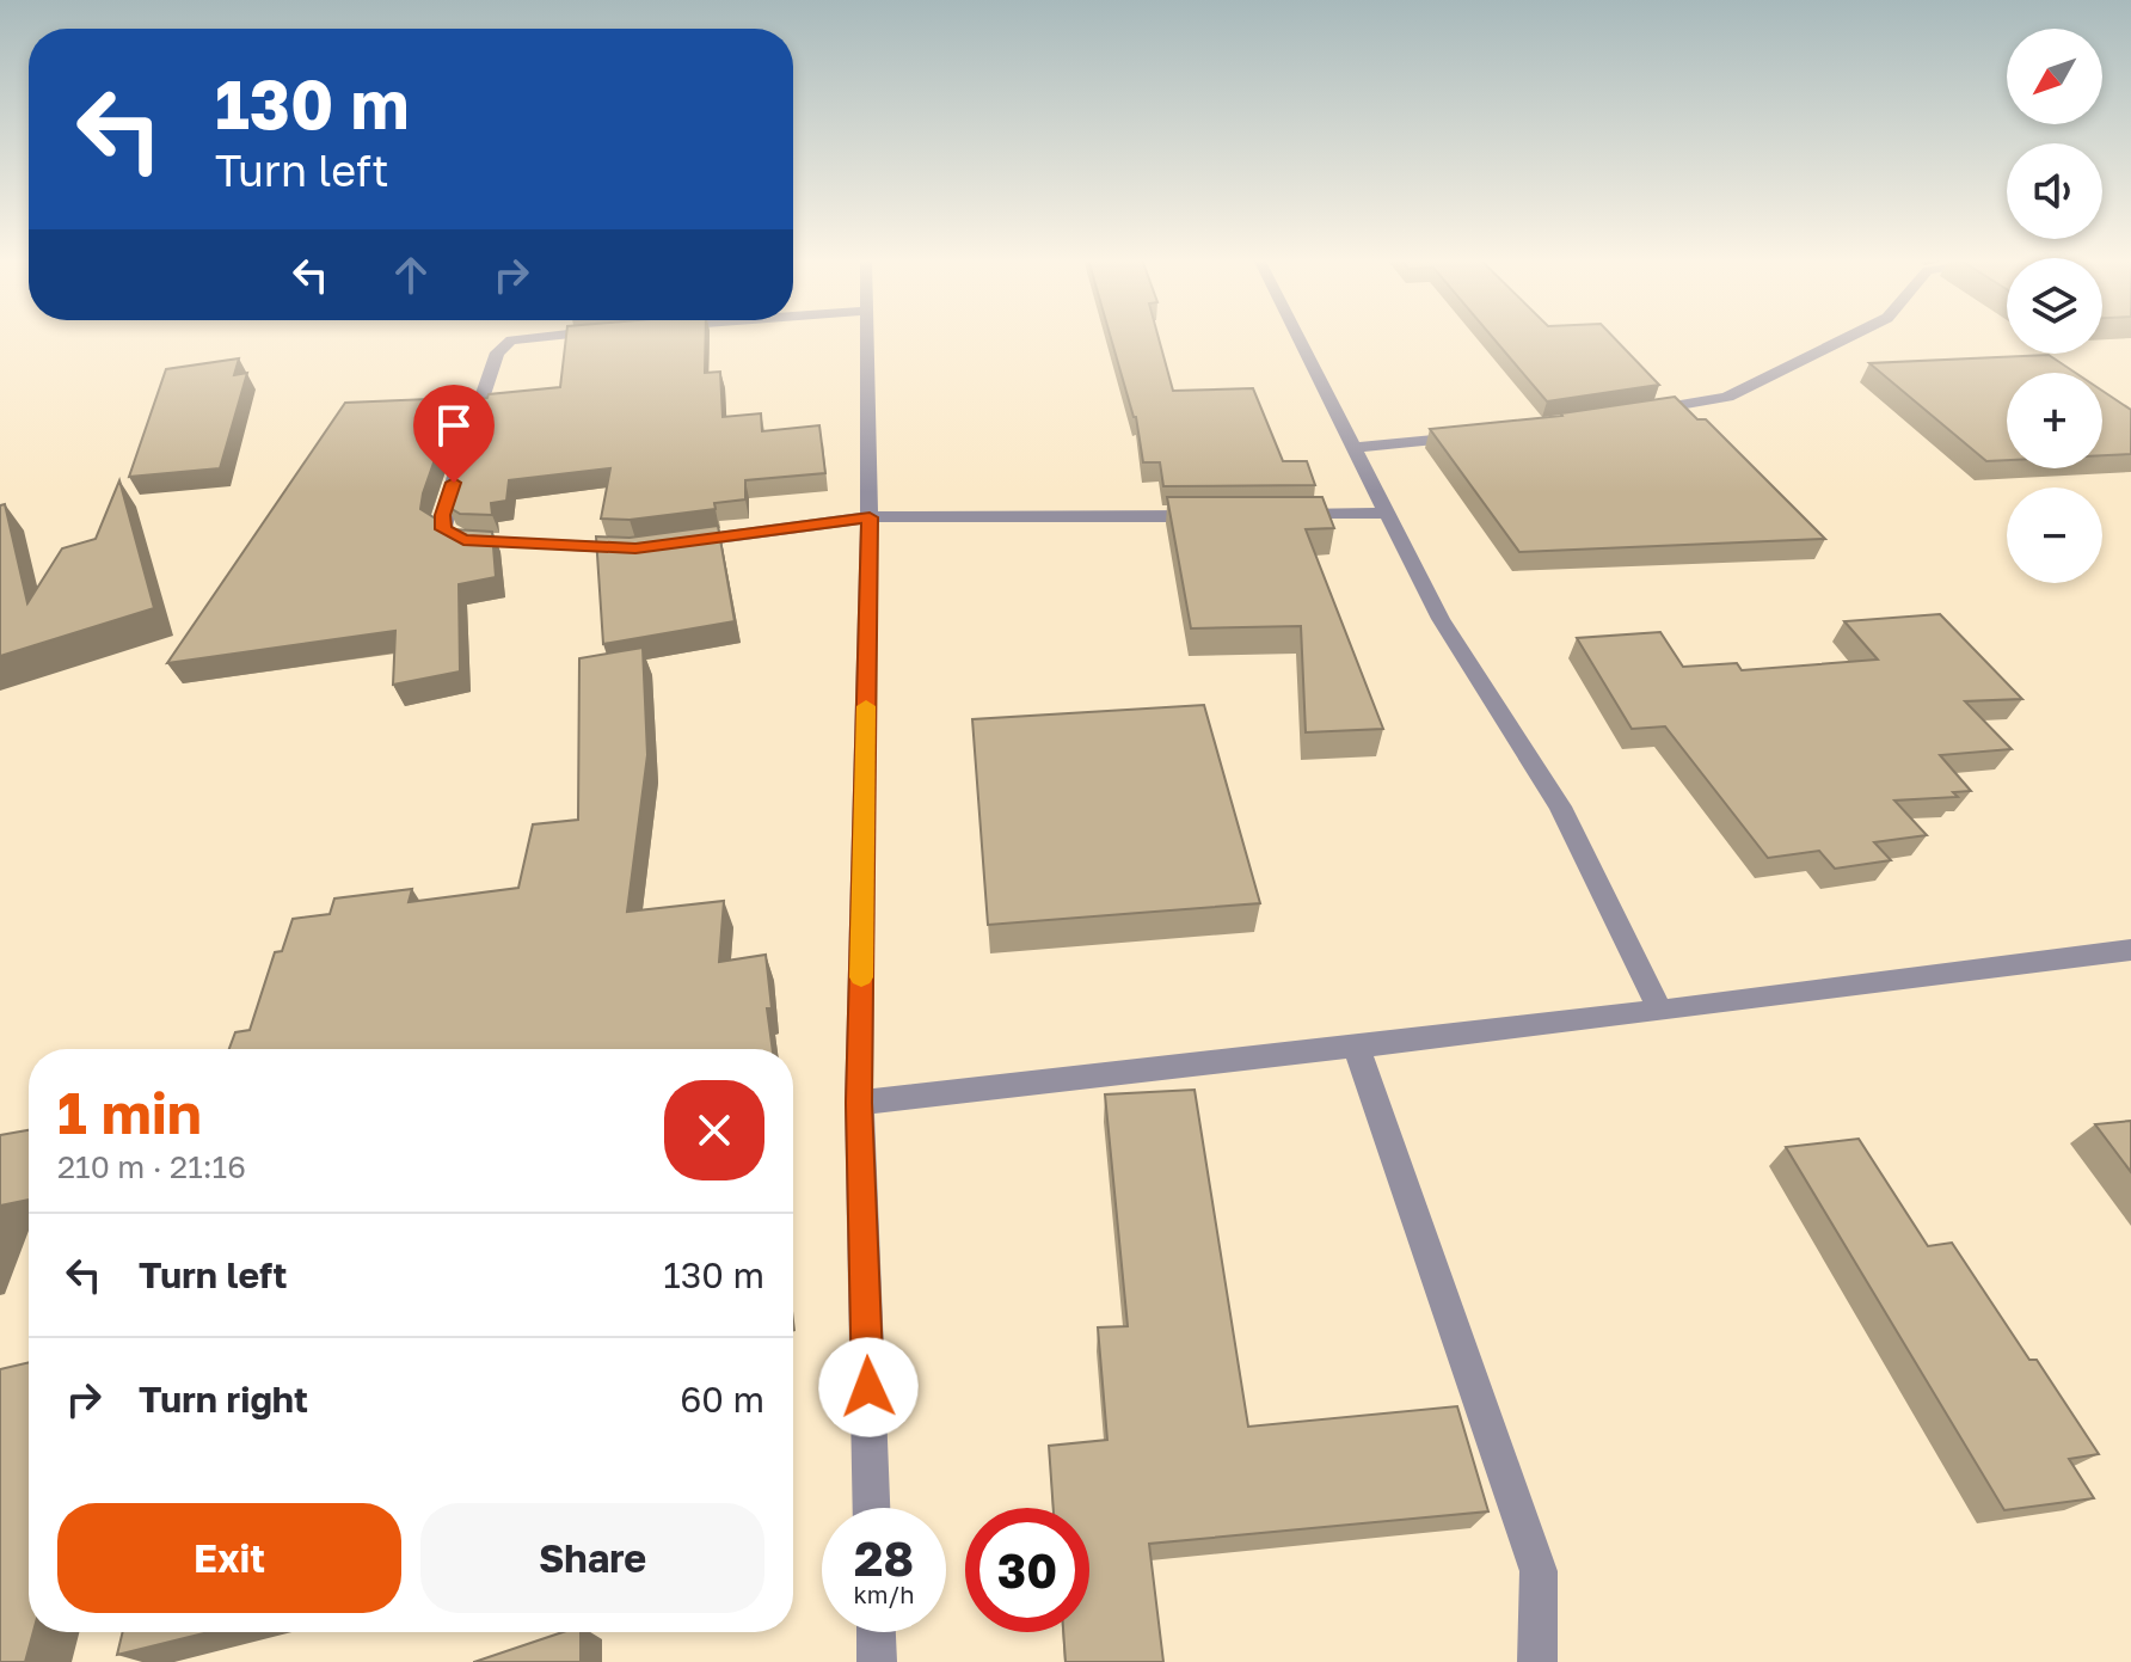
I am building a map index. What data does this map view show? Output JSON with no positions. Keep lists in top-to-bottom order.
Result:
{
  "north": "bottom left",
  "page": {
    "map_buttons": ["+", "−"],
    "turn": ["130 m", "Turn left"],
    "heading": ["1 min", "210 m · 21:16"],
    "list": [
      {
        "name": "Turn left",
        "value": "130 m"
      },
      {
        "name": "Turn right",
        "value": "60 m"
      }
    ],
    "buttons": ["Exit", "Share"],
    "speed": "28 km/h",
    "limit": "30"
  }
}
